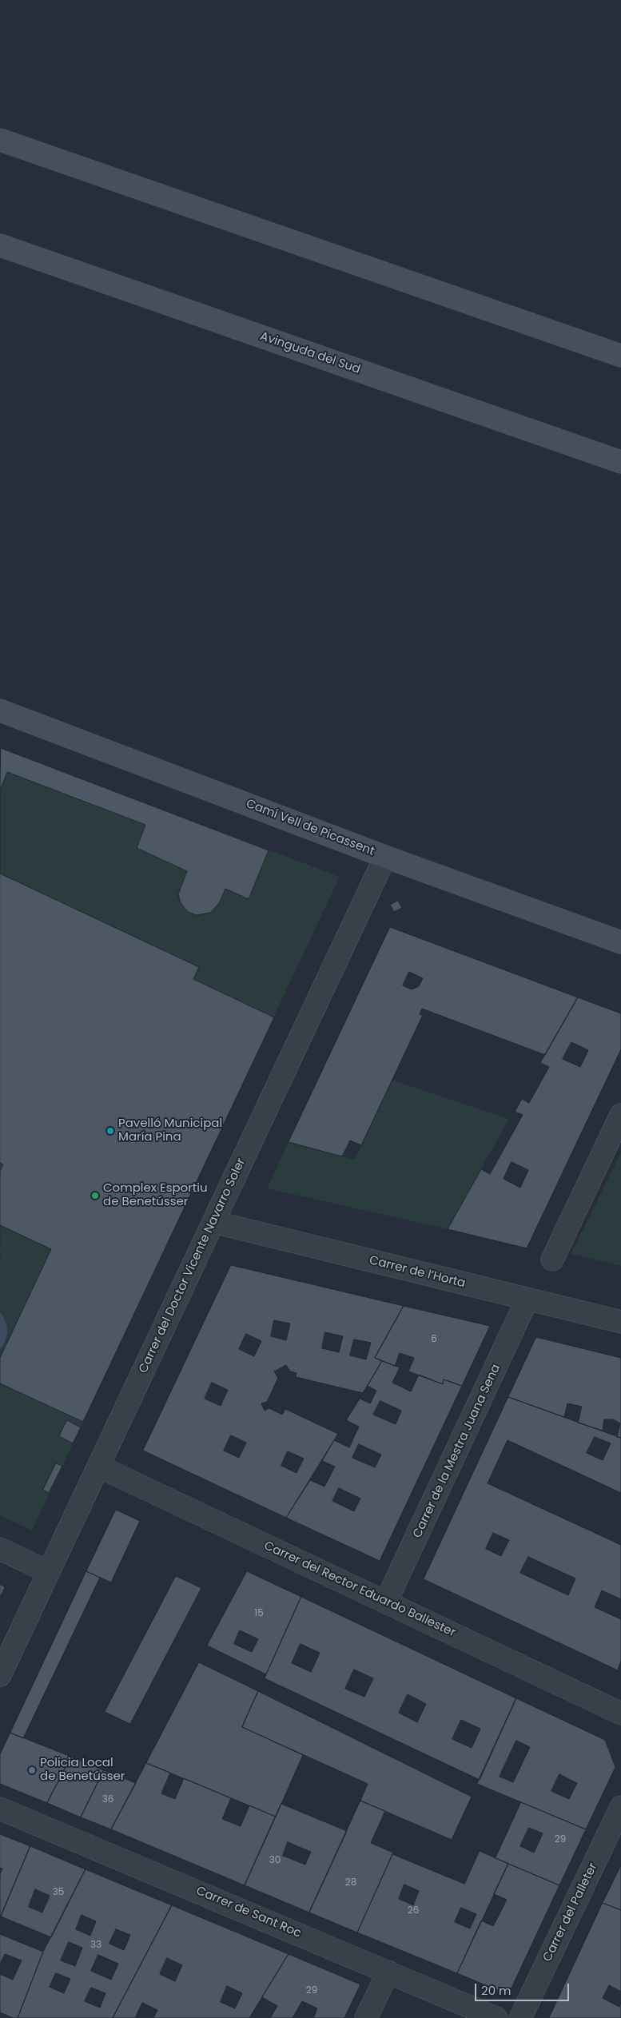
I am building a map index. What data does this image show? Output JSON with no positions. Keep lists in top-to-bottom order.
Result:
{
  "streets": {
    "main road": ["Avinguda del Sud", "Camí Vell de Picassent"],
    "street": [
      "Carrer del Doctor Vicente Navarro Soler",
      "Carrer de l’Horta",
      "Carrer de la Mestra Juana Sena",
      "Carrer del Rector Eduardo Ballester",
      "Carrer de Sant Roc",
      "Carrer del Palleter"
    ]
  },
  "crossings": [
    ["Camí Vell de Picassent", "Carrer del Doctor Vicente Navarro Soler"],
    ["Carrer del Doctor Vicente Navarro Soler", "Carrer de l’Horta"],
    ["Carrer del Doctor Vicente Navarro Soler", "Carrer del Rector Eduardo Ballester"],
    ["Carrer de l’Horta", "Carrer de la Mestra Juana Sena"],
    ["Carrer de la Mestra Juana Sena", "Carrer del Rector Eduardo Ballester"]
  ],
  "places": ["Pavelló Municipal María Pina", "Complex Esportiu de Benetússer", "Policia Local de Benetússer"],
  "house_numbers": [
    "6",
    "15",
    "36",
    "29",
    "30",
    "28",
    "35",
    "26",
    "33",
    "29"
  ],
  "scale_bar": "20 m"
}
